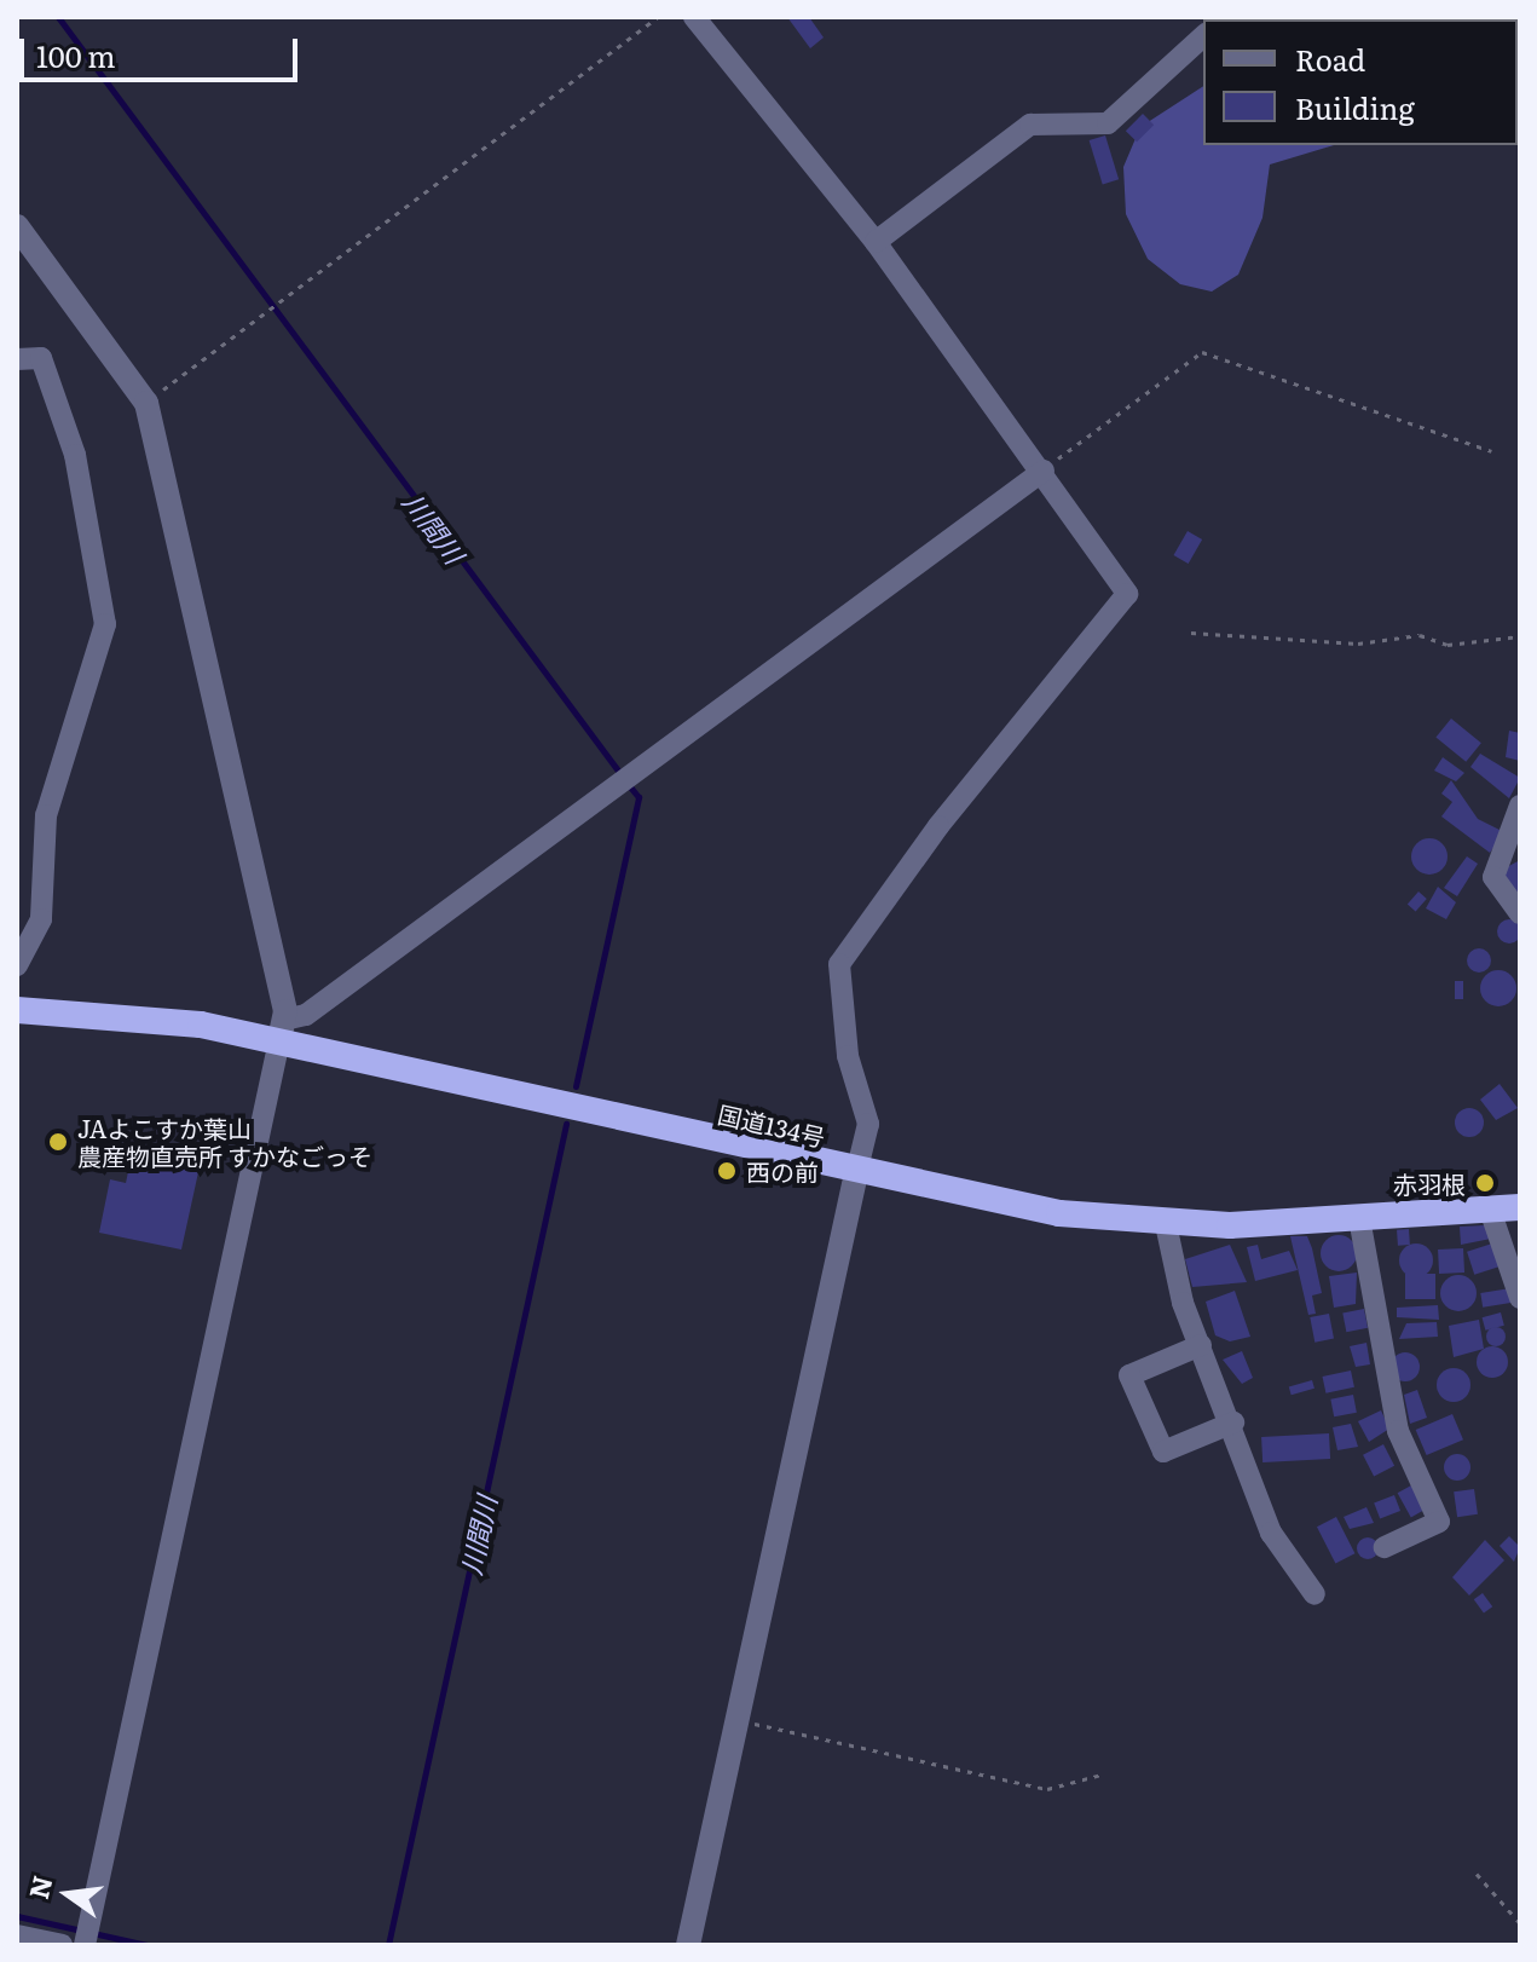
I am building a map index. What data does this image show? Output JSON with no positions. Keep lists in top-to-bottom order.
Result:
{
  "streets": {
    "highway": ["国道134号"]
  },
  "water": ["川間川"],
  "places": ["JAよこすか葉山 農産物直売所 すかなごっそ", "西の前", "赤羽根"],
  "legend": ["Road", "Building"],
  "scale_bar": "100 m",
  "north": "left"
}
